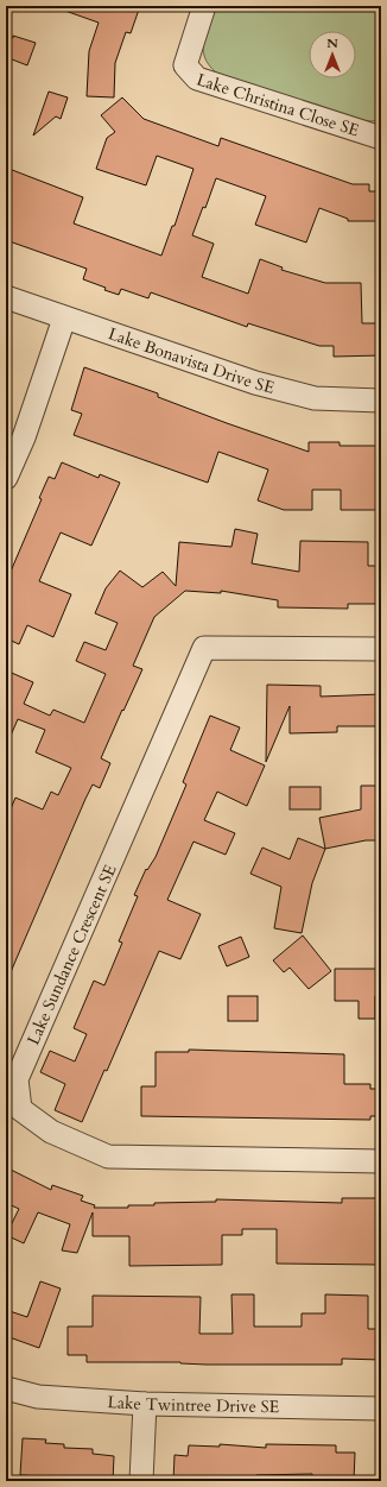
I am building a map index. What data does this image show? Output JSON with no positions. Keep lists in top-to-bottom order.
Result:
{
  "streets": {
    "street": [
      "Lake Christina Close SE",
      "Lake Bonavista Drive SE",
      "Lake Sundance Crescent SE",
      "Lake Twintree Drive SE"
    ]
  },
  "north": "top"
}
